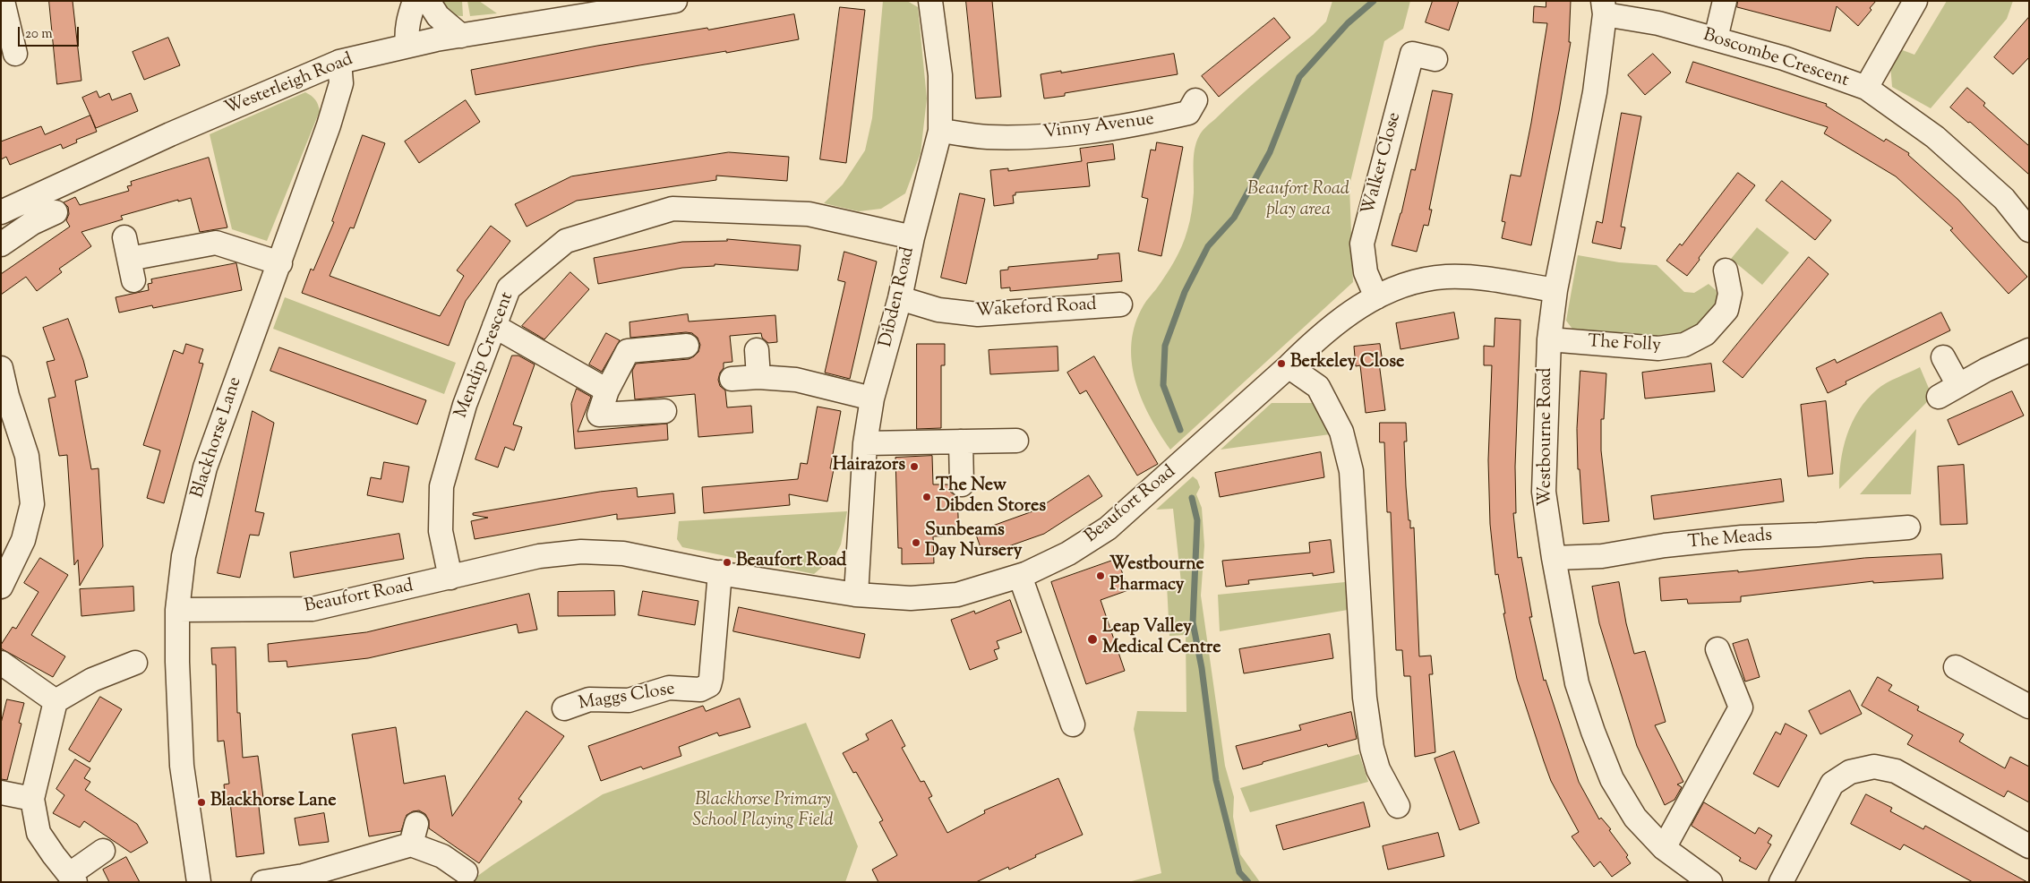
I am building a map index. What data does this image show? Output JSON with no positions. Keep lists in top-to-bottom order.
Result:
{
  "streets": {
    "street": [
      "Boscombe Crescent",
      "Westerleigh Road",
      "Vinny Avenue",
      "Walker Close",
      "Dibden Road",
      "Wakeford Road",
      "The Folly",
      "Mendip Crescent",
      "Westbourne Road",
      "Blackhorse Lane",
      "Beaufort Road",
      "The Meads",
      "Maggs Close"
    ]
  },
  "crossings": [
    ["Boscombe Crescent", "Westbourne Road"],
    ["Westerleigh Road", "Blackhorse Lane"],
    ["Vinny Avenue", "Dibden Road"],
    ["Walker Close", "Beaufort Road"],
    ["Dibden Road", "Wakeford Road"],
    ["Dibden Road", "Mendip Crescent"],
    ["Dibden Road", "Beaufort Road"],
    ["The Folly", "Westbourne Road"],
    ["Mendip Crescent", "Beaufort Road"],
    ["Westbourne Road", "Beaufort Road"],
    ["Westbourne Road", "The Meads"],
    ["Blackhorse Lane", "Beaufort Road"],
    ["Beaufort Road", "Maggs Close"]
  ],
  "parks": ["Beaufort Road play area", "Blackhorse Primary School Playing Field"],
  "places": [
    "Berkeley Close",
    "Hairazors",
    "The New Dibden Stores",
    "Sunbeams Day Nursery",
    "Beaufort Road",
    "Westbourne Pharmacy",
    "Leap Valley Medical Centre",
    "Blackhorse Lane"
  ],
  "scale_bar": "20 m"
}
